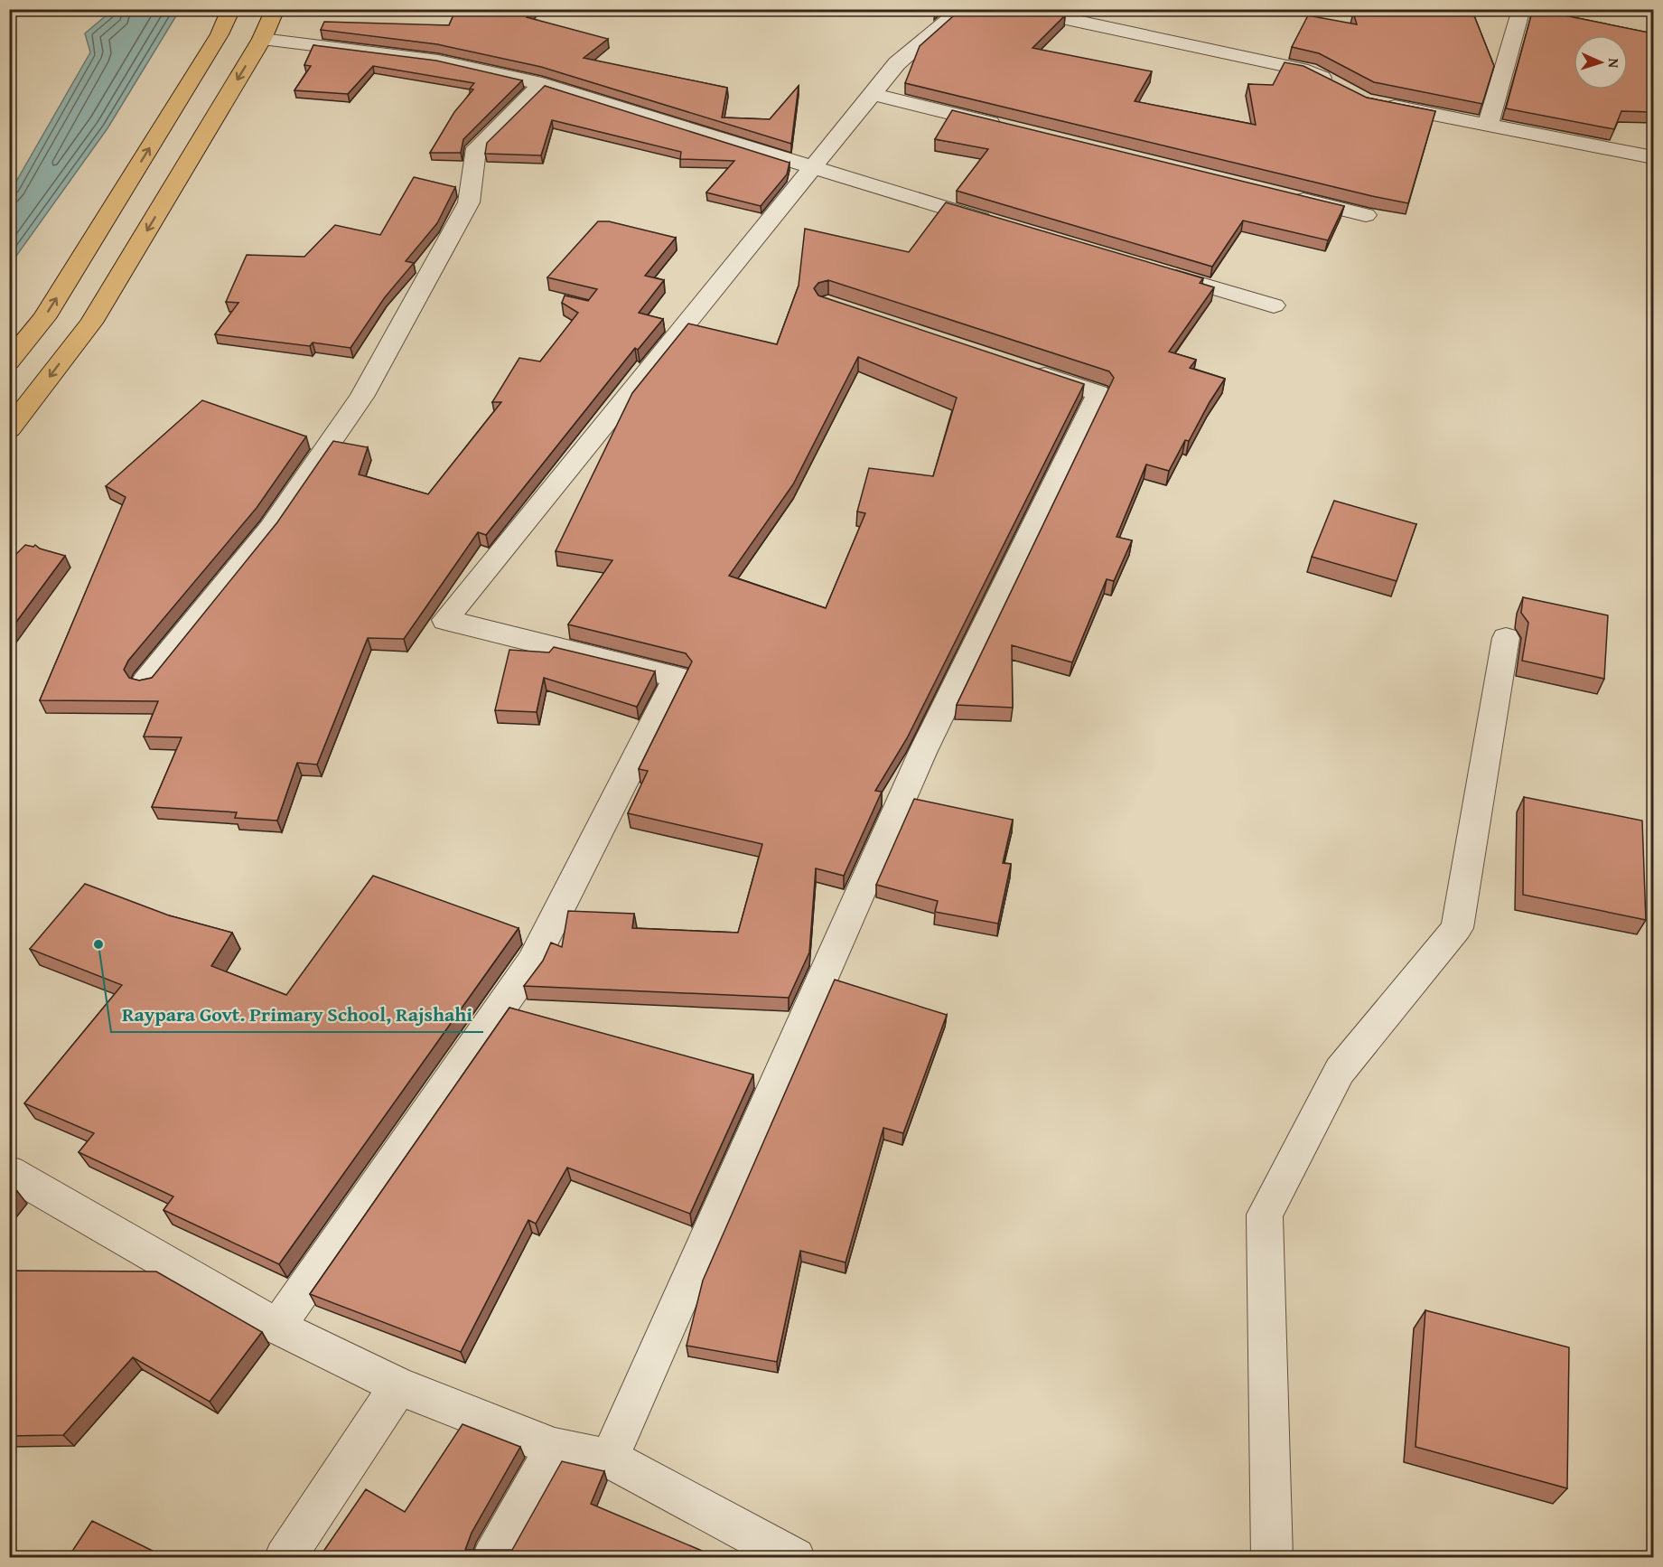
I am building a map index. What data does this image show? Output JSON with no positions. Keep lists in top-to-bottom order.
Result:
{
  "places": ["Raypara Govt. Primary School, Rajshahi"],
  "north": "right"
}
